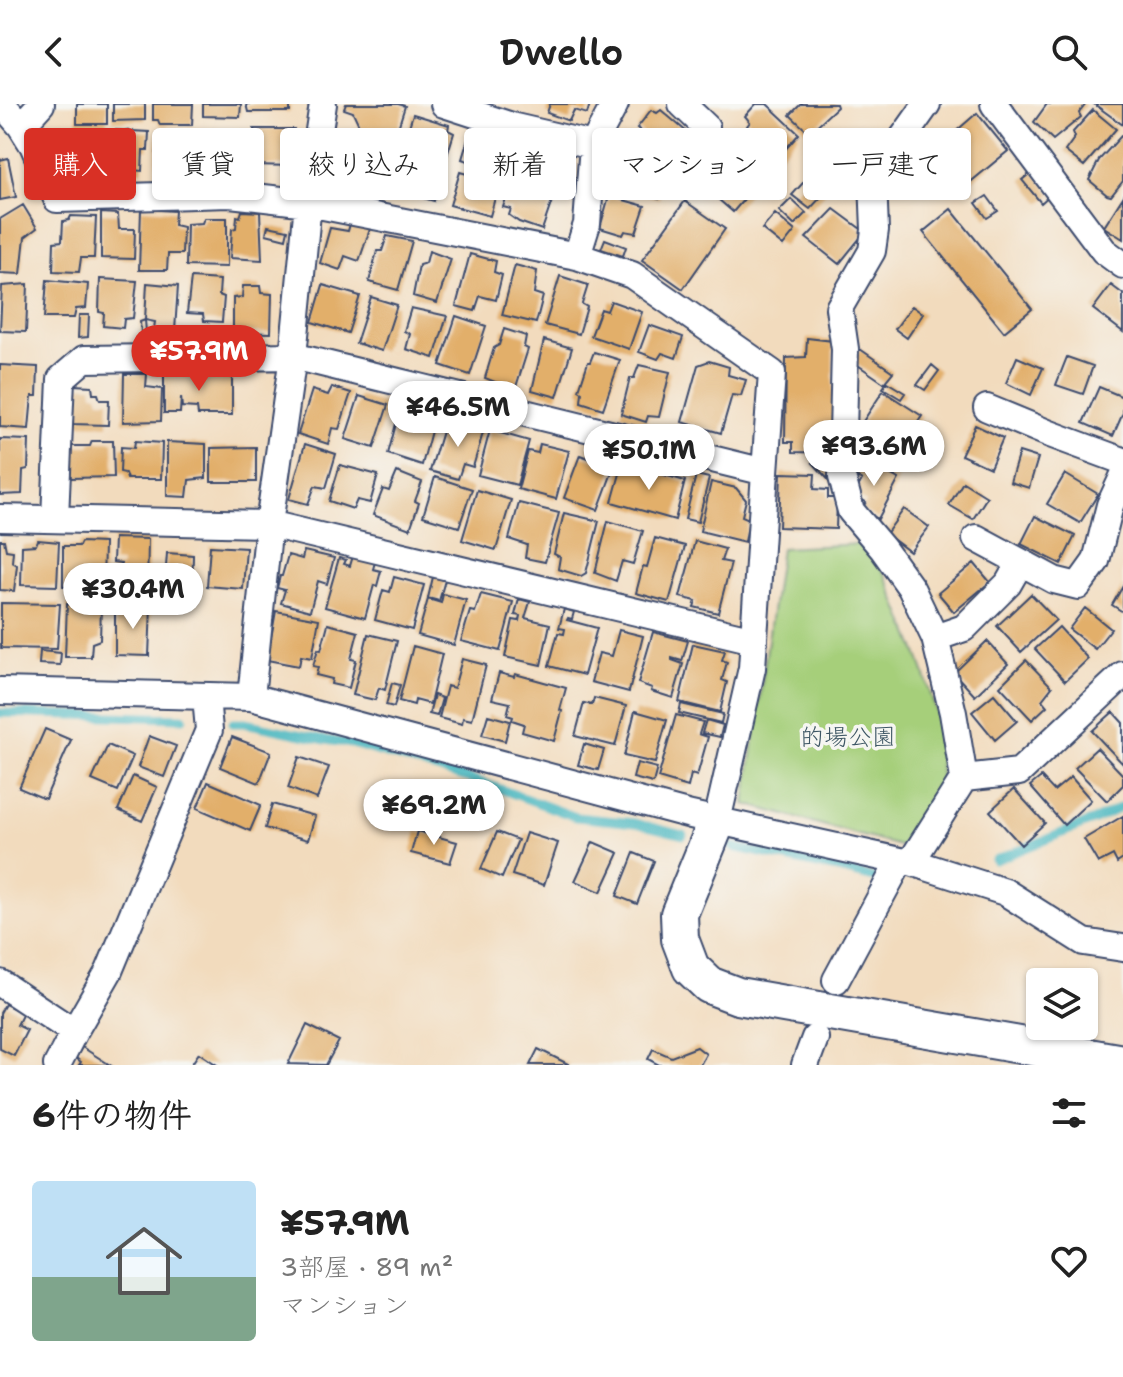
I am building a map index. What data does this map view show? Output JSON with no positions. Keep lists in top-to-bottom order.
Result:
{
  "parks": ["的場公園"],
  "page": {
    "header": "Dwello",
    "chip": [
      "購入",
      "賃貸",
      "絞り込み",
      "新着",
      "マンション",
      "一戸建て"
    ],
    "price": [
      "¥57.9M",
      "¥46.5M",
      "¥93.6M",
      "¥50.1M",
      "¥30.4M",
      "¥69.2M"
    ],
    "heading": "6件の物件",
    "list": [
      {
        "name": "¥57.9M",
        "note": "3部屋 · 89 m² · マンション"
      }
    ]
  }
}
